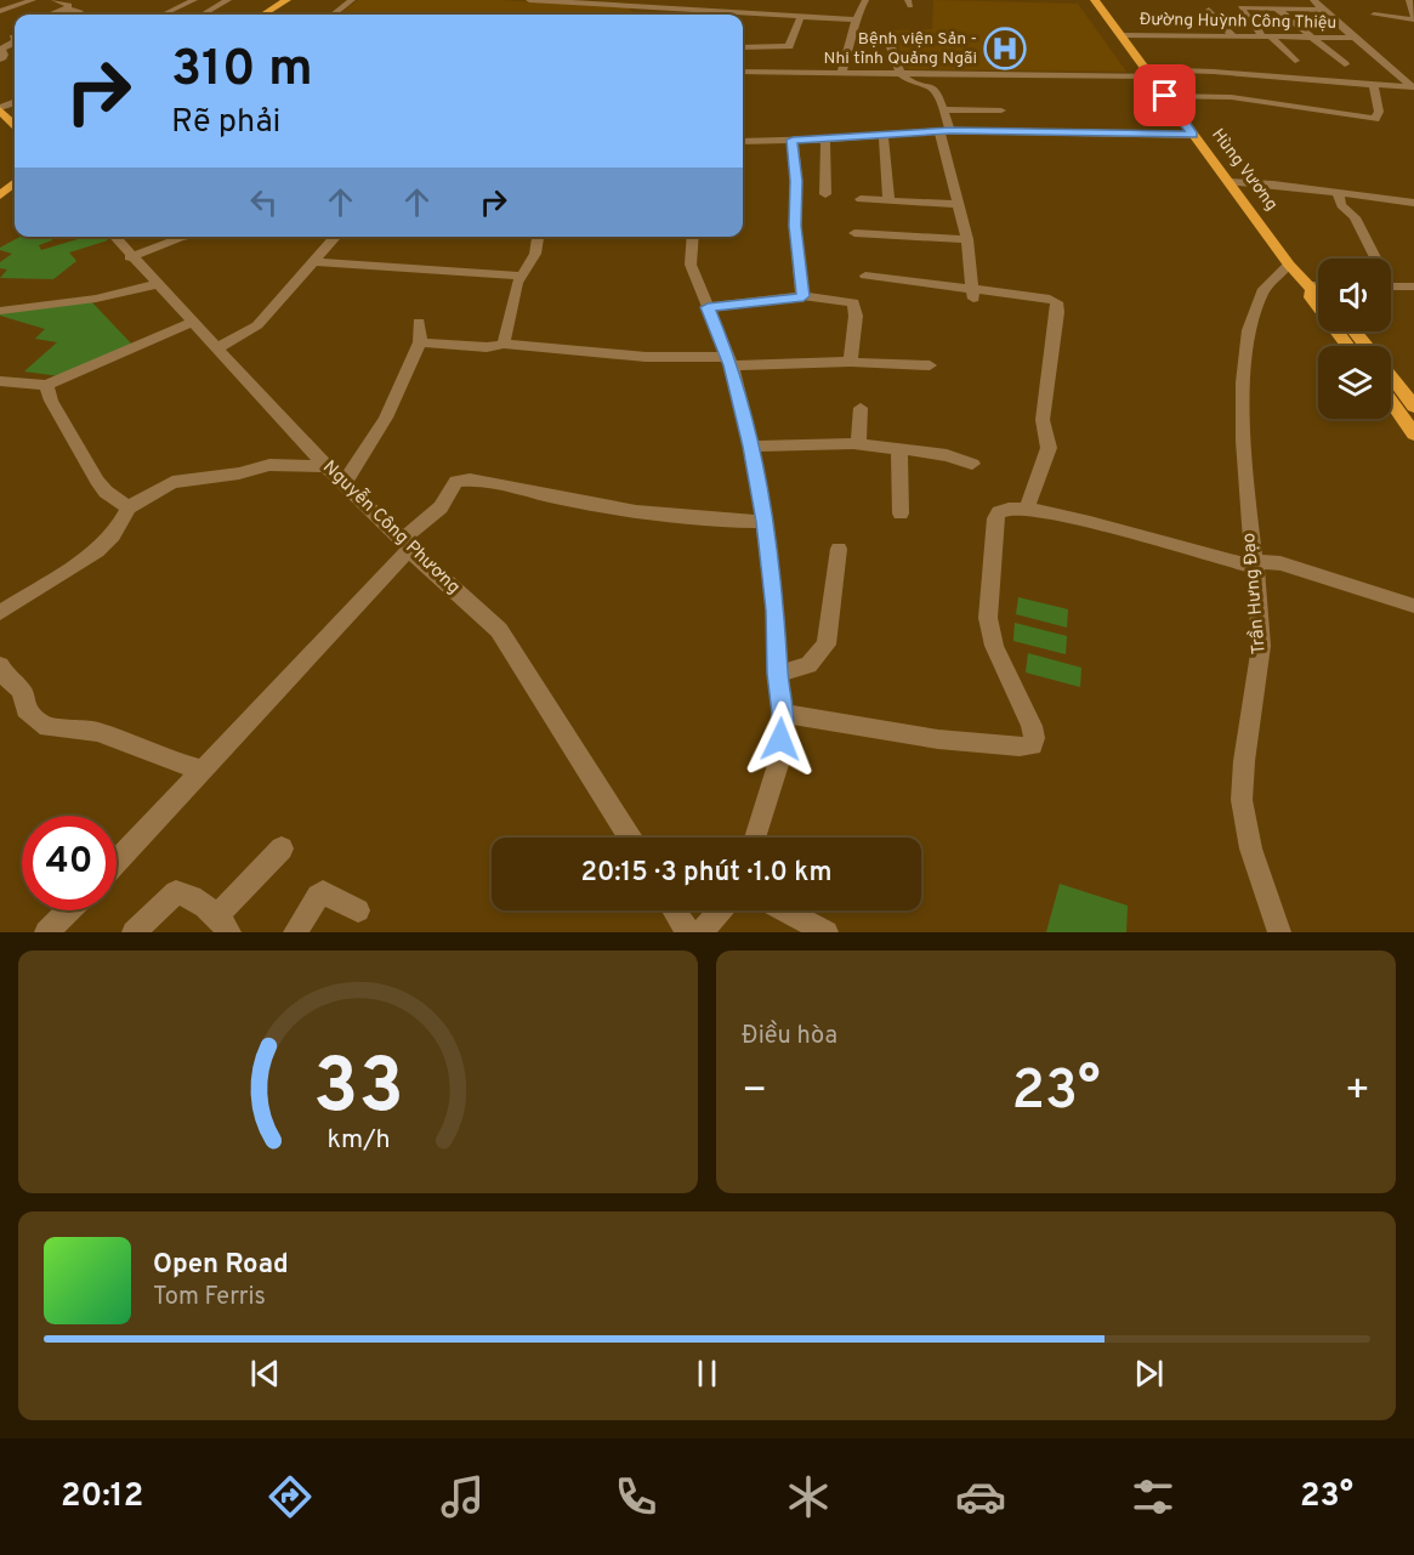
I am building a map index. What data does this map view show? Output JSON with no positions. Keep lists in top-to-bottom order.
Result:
{
  "streets": {
    "main road": ["Hùng Vương"],
    "street": ["Đường Huỳnh Công Thiệu", "Nguyễn Công Phương", "Trần Hưng Đạo"]
  },
  "crossings": [
    ["Đường Huỳnh Công Thiệu", "Hùng Vương"],
    ["Hùng Vương", "Trần Hưng Đạo"]
  ],
  "places": {
    "hospital": ["Bệnh viện Sản - Nhi tỉnh Quảng Ngãi"]
  },
  "page": {
    "turn": ["310 m", "Rẽ phải"],
    "limit": "40",
    "trip": "20:15 · 3 phút · 1.0 km",
    "tile": "Điều hòa",
    "heat": ["−", "23°", "+"],
    "song": ["Open Road", "Tom Ferris"],
    "tabs": ["20:12", "23°"],
    "gauge": ["33", "km/h"]
  }
}
